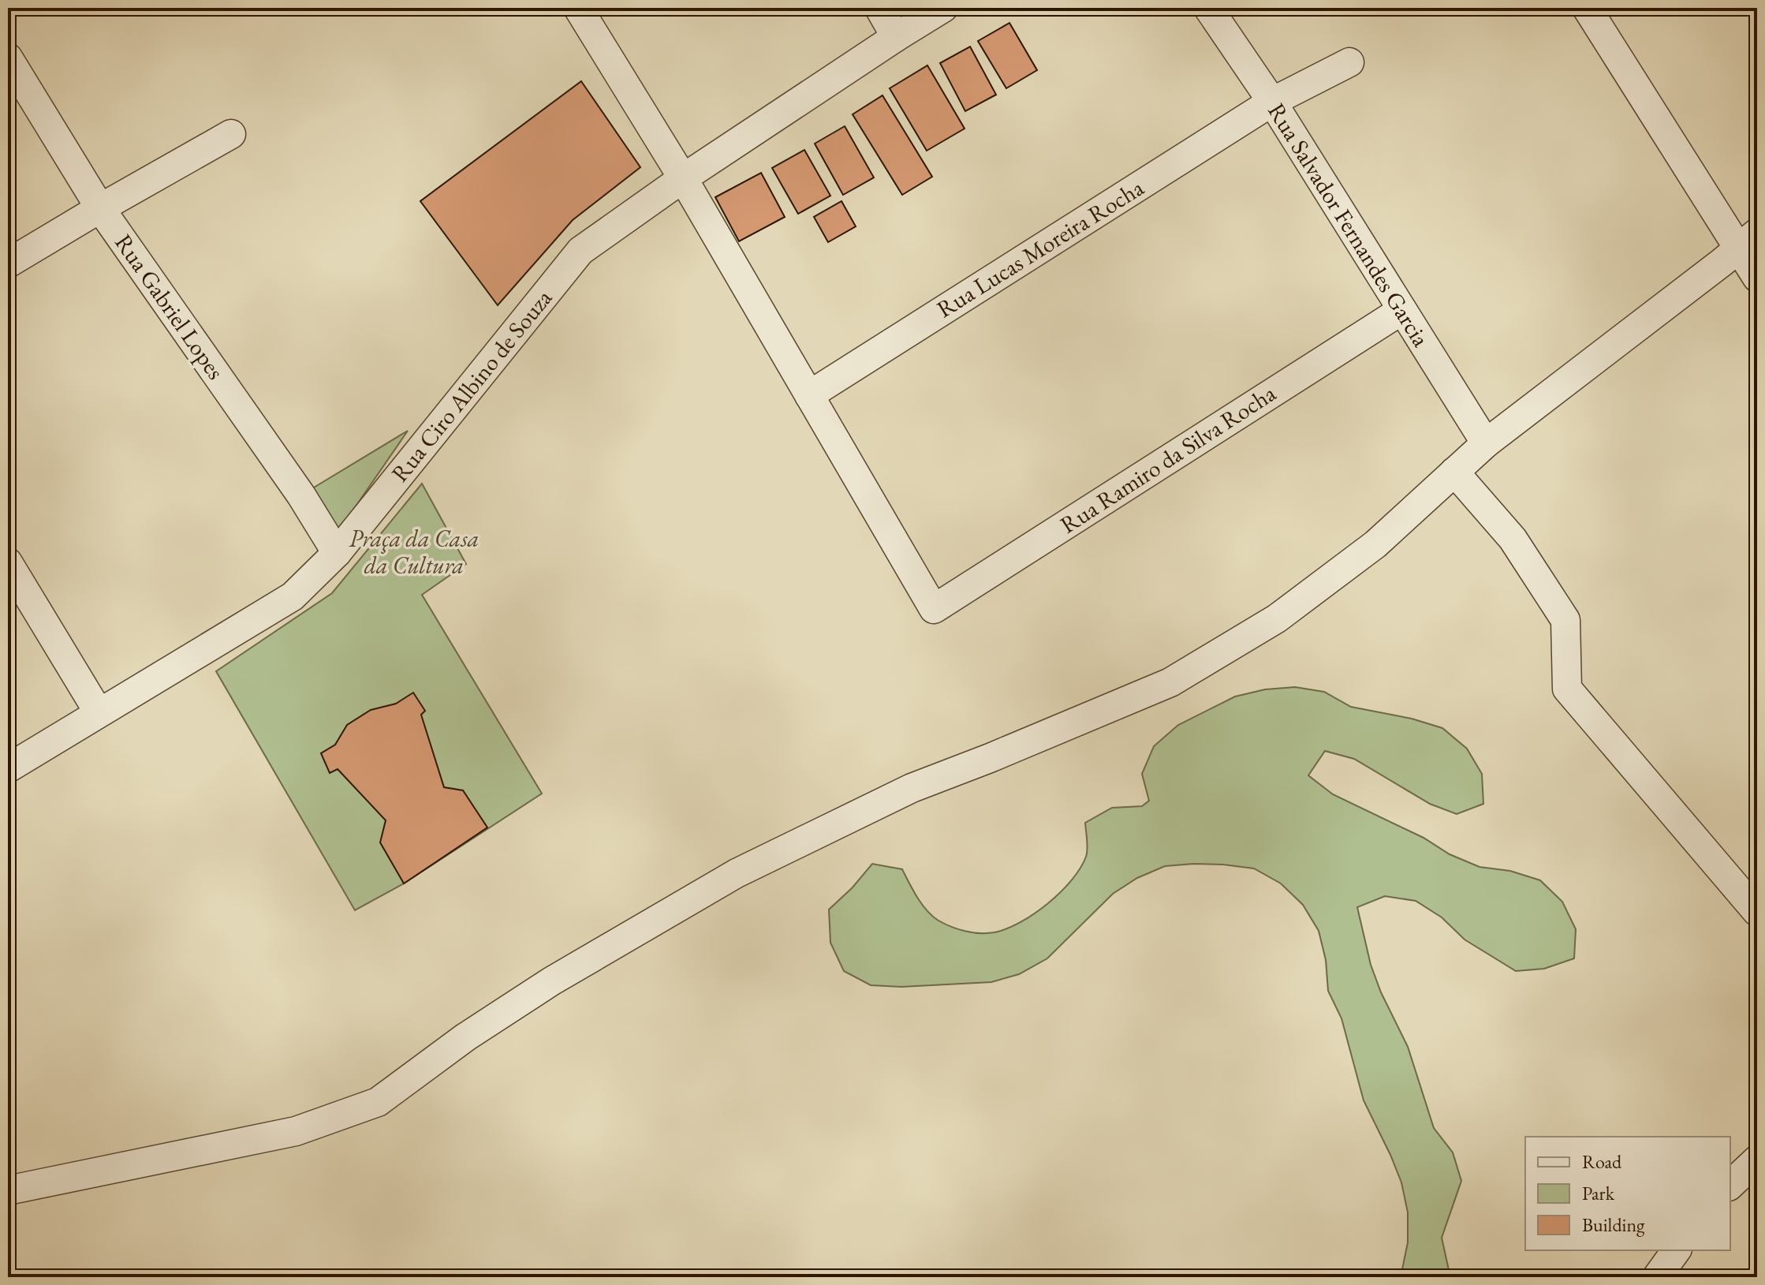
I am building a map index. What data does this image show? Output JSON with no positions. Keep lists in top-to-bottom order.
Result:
{
  "streets": {
    "street": [
      "Rua Salvador Fernandes Garcia",
      "Rua Lucas Moreira Rocha",
      "Rua Gabriel Lopes",
      "Rua Ciro Albino de Souza",
      "Rua Ramiro da Silva Rocha"
    ]
  },
  "crossings": [
    ["Rua Salvador Fernandes Garcia", "Rua Lucas Moreira Rocha"],
    ["Rua Salvador Fernandes Garcia", "Rua Ramiro da Silva Rocha"],
    ["Rua Lucas Moreira Rocha", "Rua Ramiro da Silva Rocha"],
    ["Rua Gabriel Lopes", "Rua Ciro Albino de Souza"]
  ],
  "parks": ["Praça da Casa da Cultura"],
  "legend": ["Road", "Park", "Building"]
}
